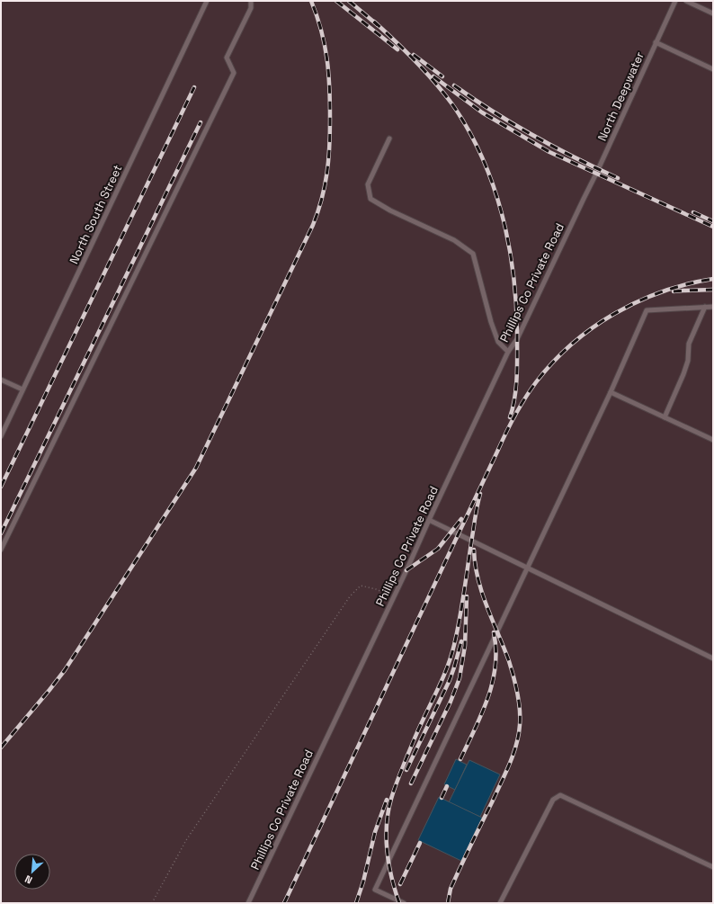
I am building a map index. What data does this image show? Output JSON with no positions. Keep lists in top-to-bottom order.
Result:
{
  "streets": {
    "lane": ["North Deepwater", "North South Street", "Phillips Co Private Road"]
  },
  "crossings": [
    ["North Deepwater", "Phillips Co Private Road"]
  ],
  "north": "bottom left"
}
